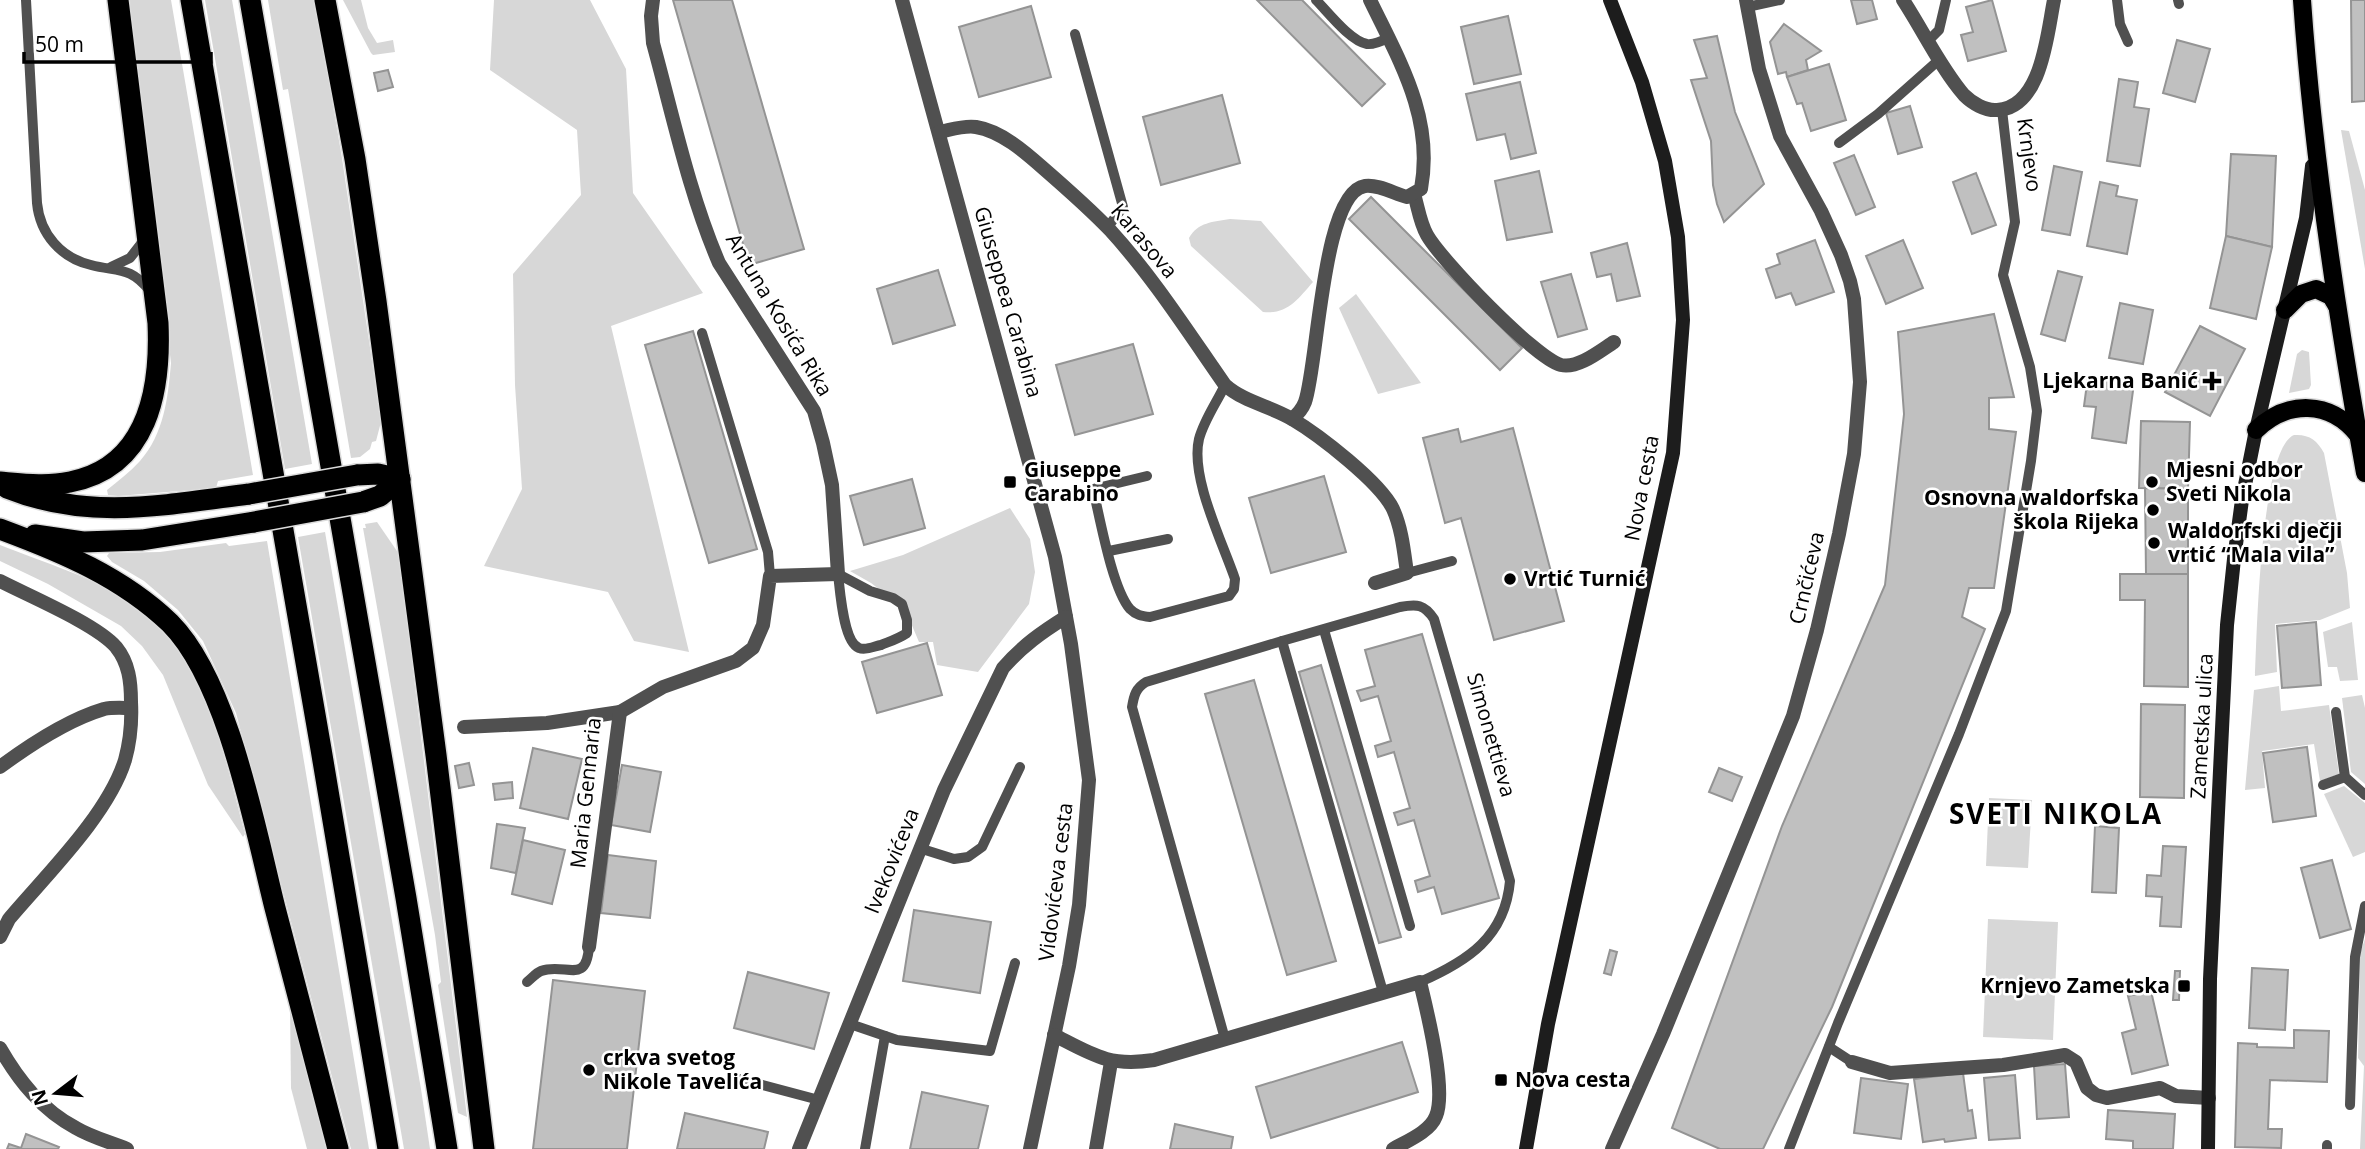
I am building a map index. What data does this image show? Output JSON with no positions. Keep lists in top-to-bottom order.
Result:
{
  "streets": {
    "street": [
      "Krnjevo",
      "Karasova",
      "Giuseppea Carabina",
      "Antuna Kosića Rika",
      "Nova cesta",
      "Crnčićeva",
      "Zametska ulica",
      "Simonettieva",
      "Maria Gennaria",
      "Ivekovićeva",
      "Vidovićeva cesta"
    ]
  },
  "crossings": [
    ["Karasova", "Giuseppea Carabina"],
    ["Giuseppea Carabina", "Ivekovićeva"],
    ["Giuseppea Carabina", "Vidovićeva cesta"],
    ["Simonettieva", "Vidovićeva cesta"],
    ["Ivekovićeva", "Vidovićeva cesta"]
  ],
  "districts": ["SVETI NIKOLA"],
  "places": {
    "health": ["Ljekarna Banić"],
    "transit": ["Giuseppe Carabino", "Krnjevo Zametska", "Nova cesta"],
    "other": [
      "Mjesni odbor Sveti Nikola",
      "Osnovna waldorfska škola Rijeka",
      "Waldorfski dječji vrtić “Mala vila”",
      "Vrtić Turnić",
      "crkva svetog Nikole Tavelića"
    ]
  },
  "scale_bar": "50 m",
  "north": "left"
}
